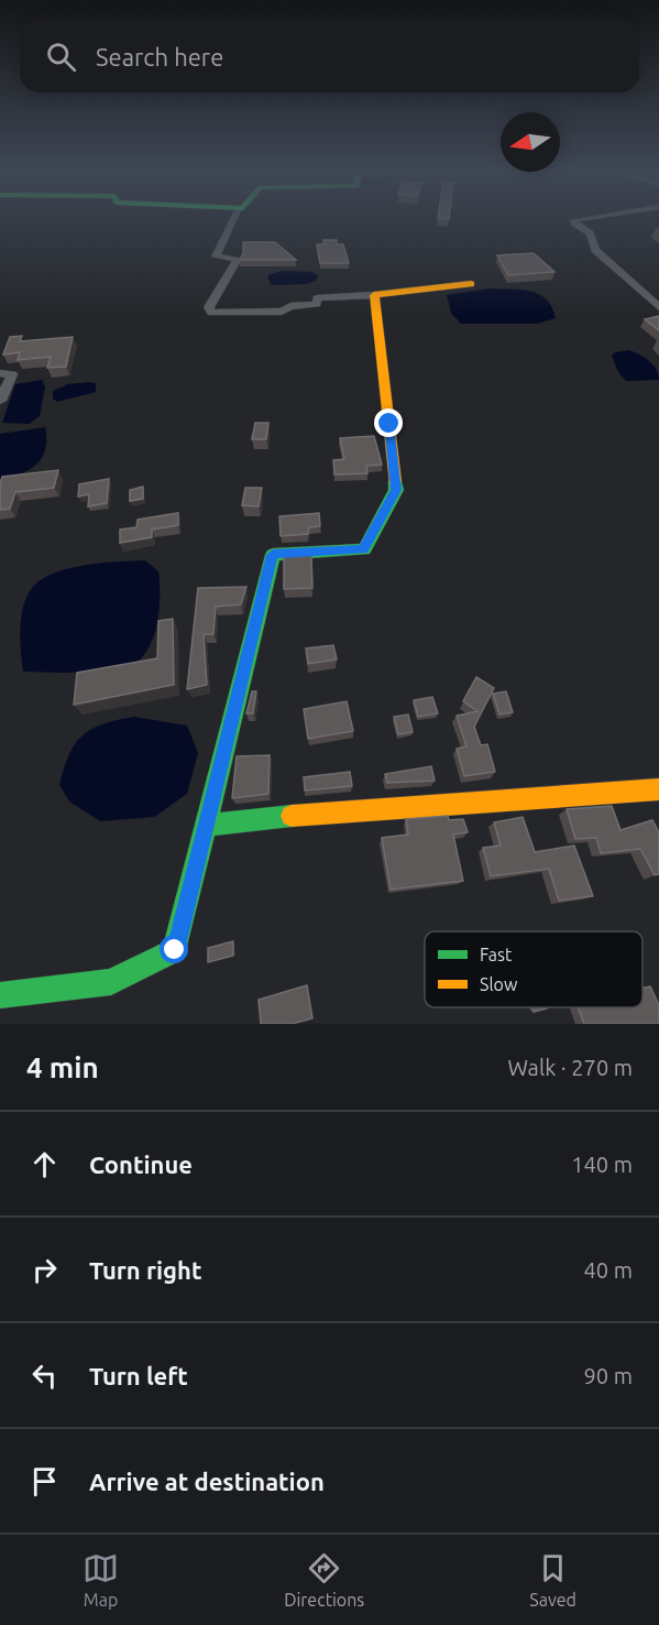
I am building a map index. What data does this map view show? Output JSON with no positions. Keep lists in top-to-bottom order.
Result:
{
  "legend": ["Fast", "Slow"],
  "north": "left",
  "page": {
    "search": "Search here",
    "heading": ["4 min", "Walk · 270 m"],
    "list": [
      ["Continue", "140 m"],
      ["Turn right", "40 m"],
      ["Turn left", "90 m"],
      "Arrive at destination"
    ],
    "nav": ["Map", "Directions", "Saved"]
  }
}
